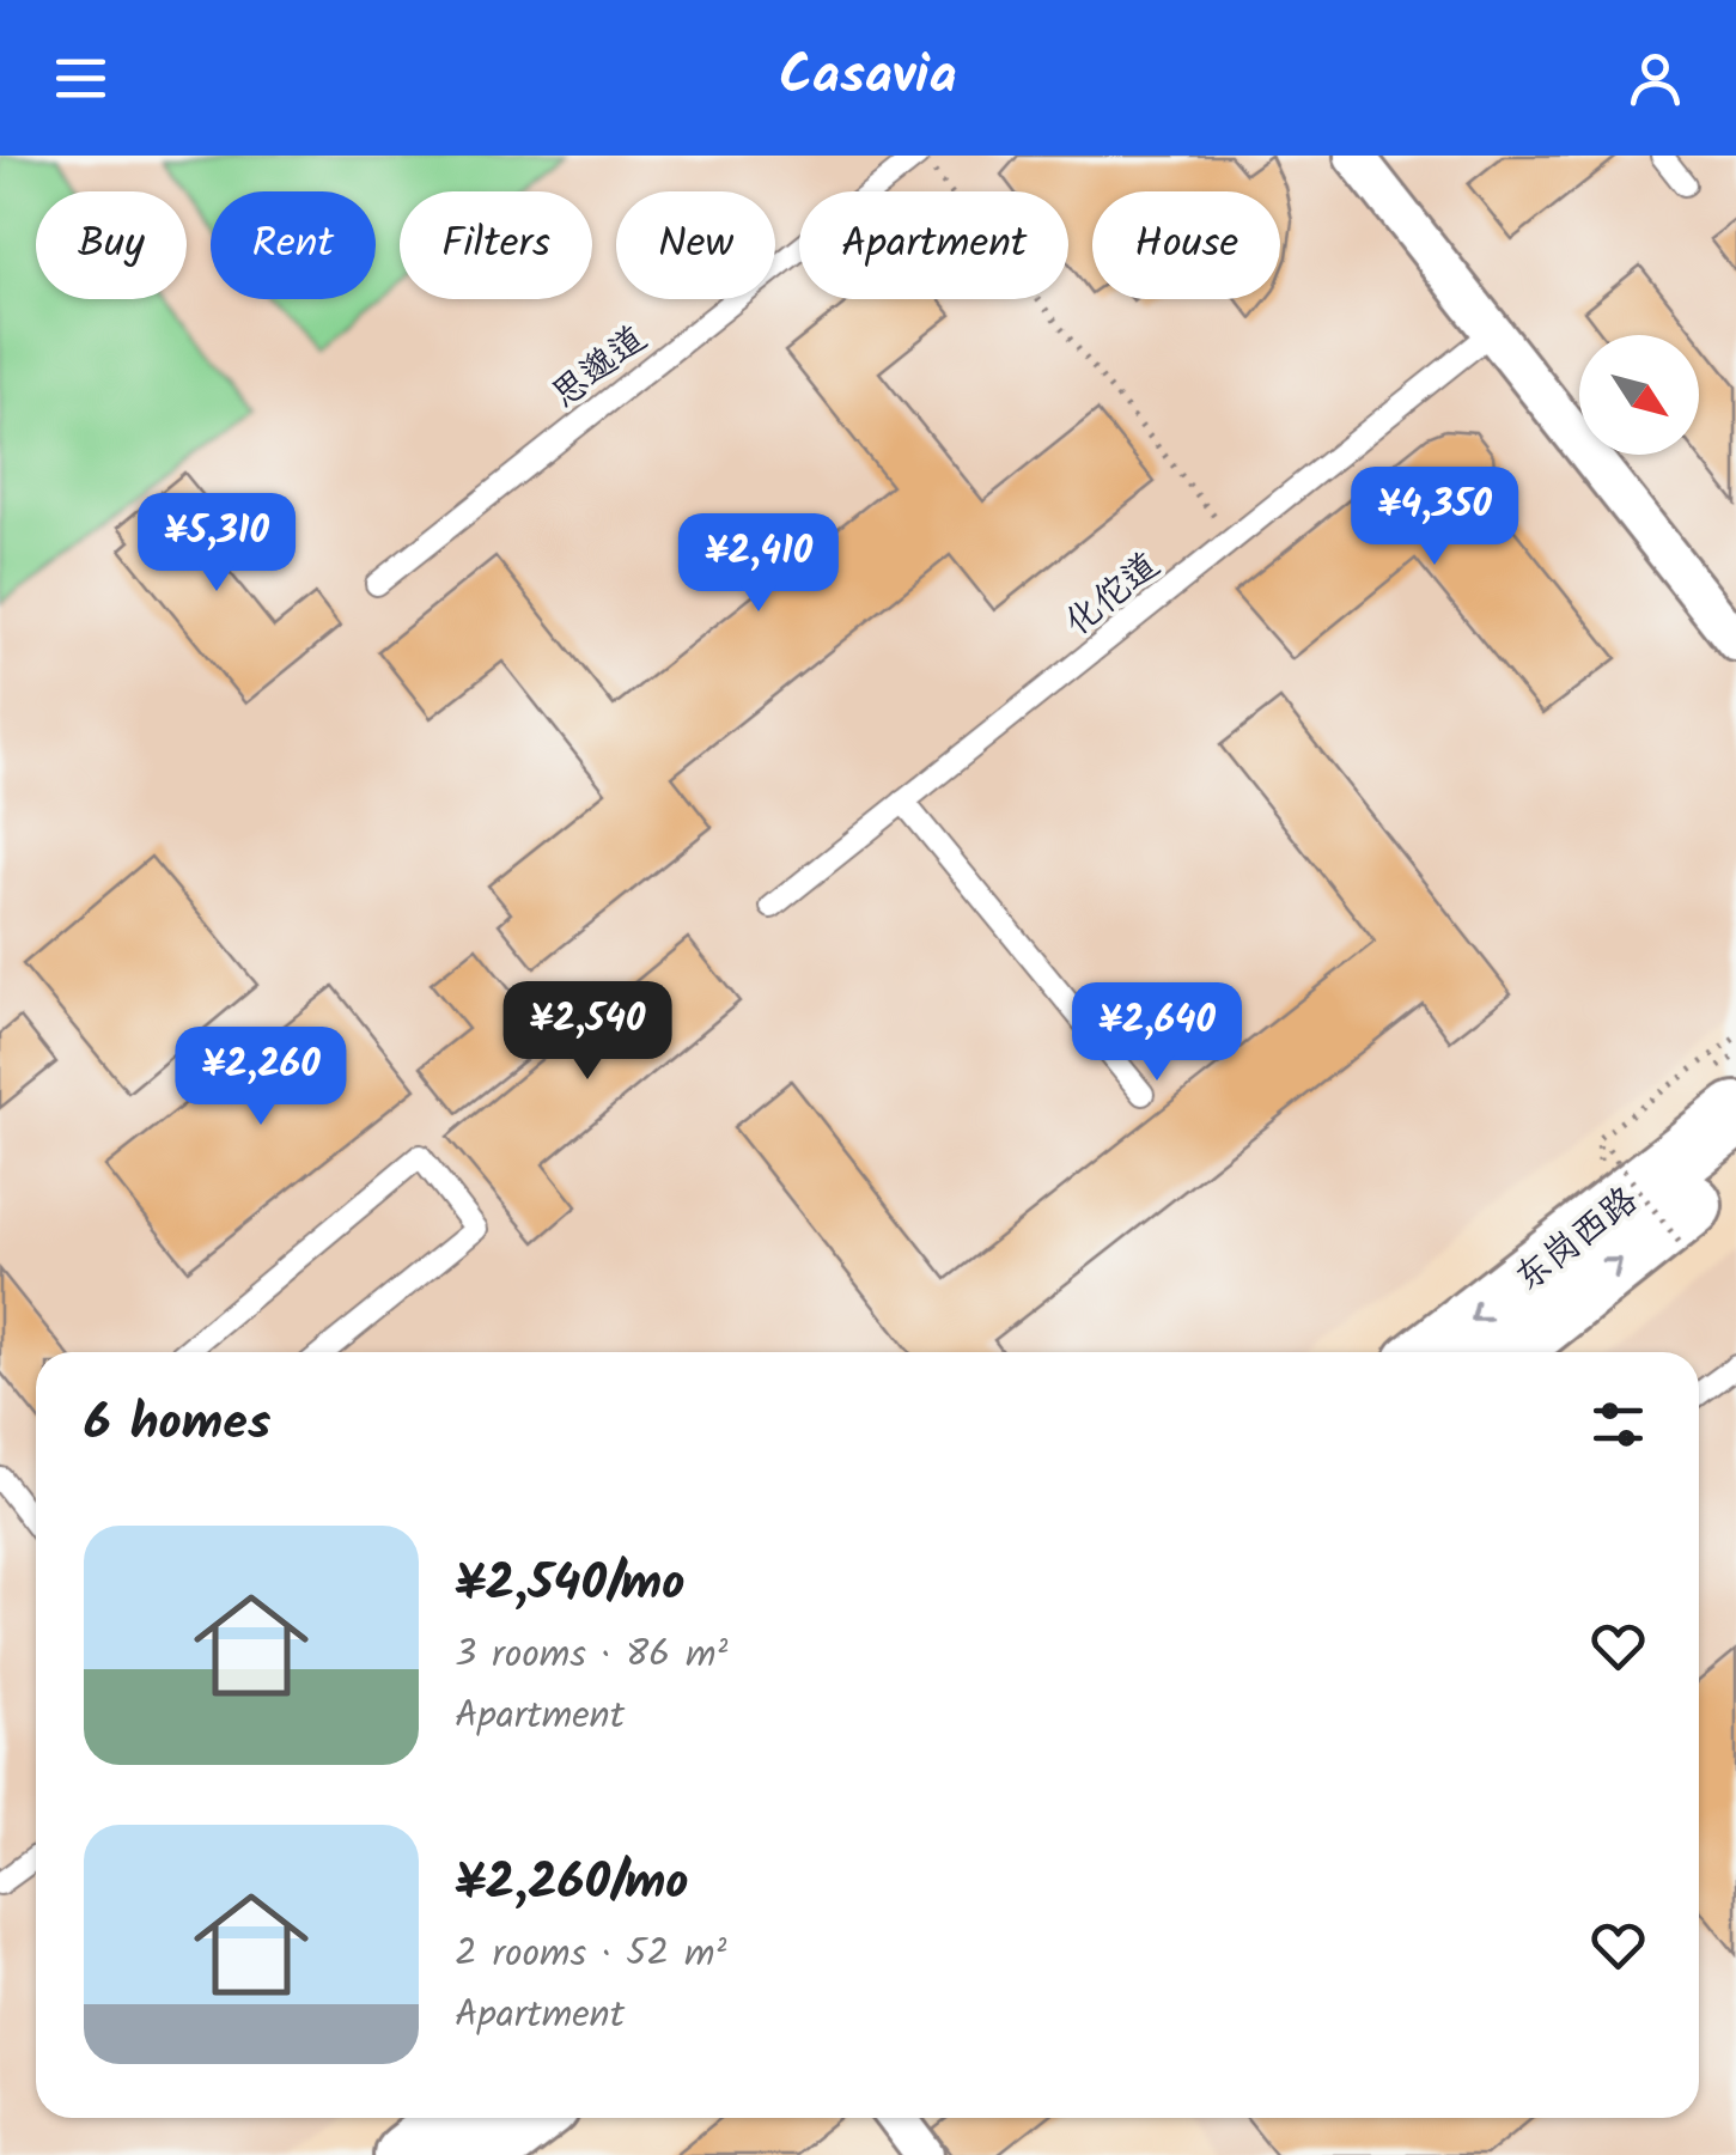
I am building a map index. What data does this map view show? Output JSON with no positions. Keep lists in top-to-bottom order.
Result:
{
  "streets": {
    "main road": ["东岗西路"],
    "lane": ["思邈道", "化佗道"]
  },
  "north": "bottom right",
  "page": {
    "header": "Casavia",
    "chip": [
      "Buy",
      "Rent",
      "Filters",
      "New",
      "Apartment",
      "House"
    ],
    "price": [
      "¥4,350",
      "¥5,310",
      "¥2,410",
      "¥2,540",
      "¥2,640",
      "¥2,260"
    ],
    "heading": "6 homes",
    "list": [
      {
        "name": "¥2,540/mo",
        "note": "3 rooms · 86 m² · Apartment"
      },
      {
        "name": "¥2,260/mo",
        "note": "2 rooms · 52 m² · Apartment"
      }
    ]
  }
}
